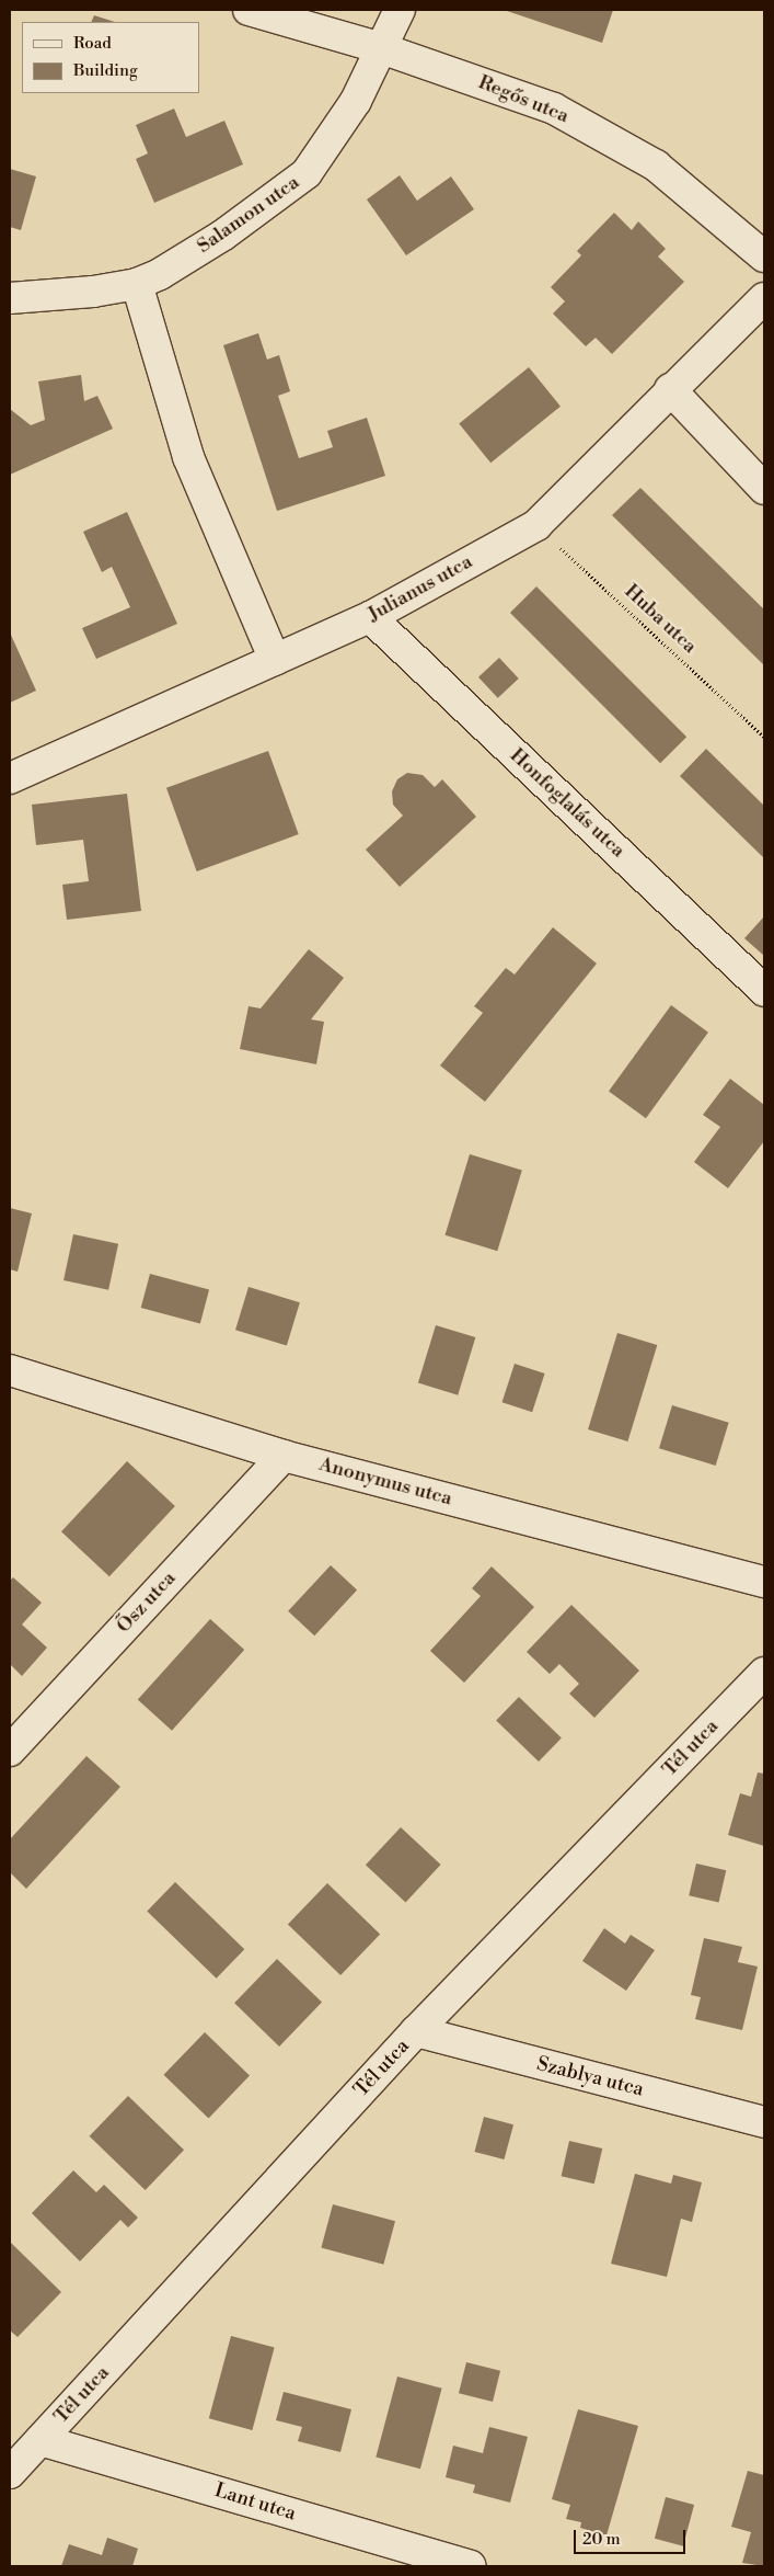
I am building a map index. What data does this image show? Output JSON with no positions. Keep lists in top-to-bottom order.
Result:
{
  "streets": {
    "street": [
      "Regős utca",
      "Salamon utca",
      "Julianus utca",
      "Honfoglalás utca",
      "Anonymus utca",
      "Ősz utca",
      "Tél utca",
      "Szablya utca",
      "Lant utca"
    ],
    "path": ["Huba utca"]
  },
  "crossings": [
    ["Regős utca", "Salamon utca"],
    ["Julianus utca", "Huba utca"],
    ["Julianus utca", "Honfoglalás utca"],
    ["Anonymus utca", "Ősz utca"],
    ["Tél utca", "Szablya utca"],
    ["Tél utca", "Lant utca"]
  ],
  "legend": ["Road", "Building"],
  "scale_bar": "20 m"
}
